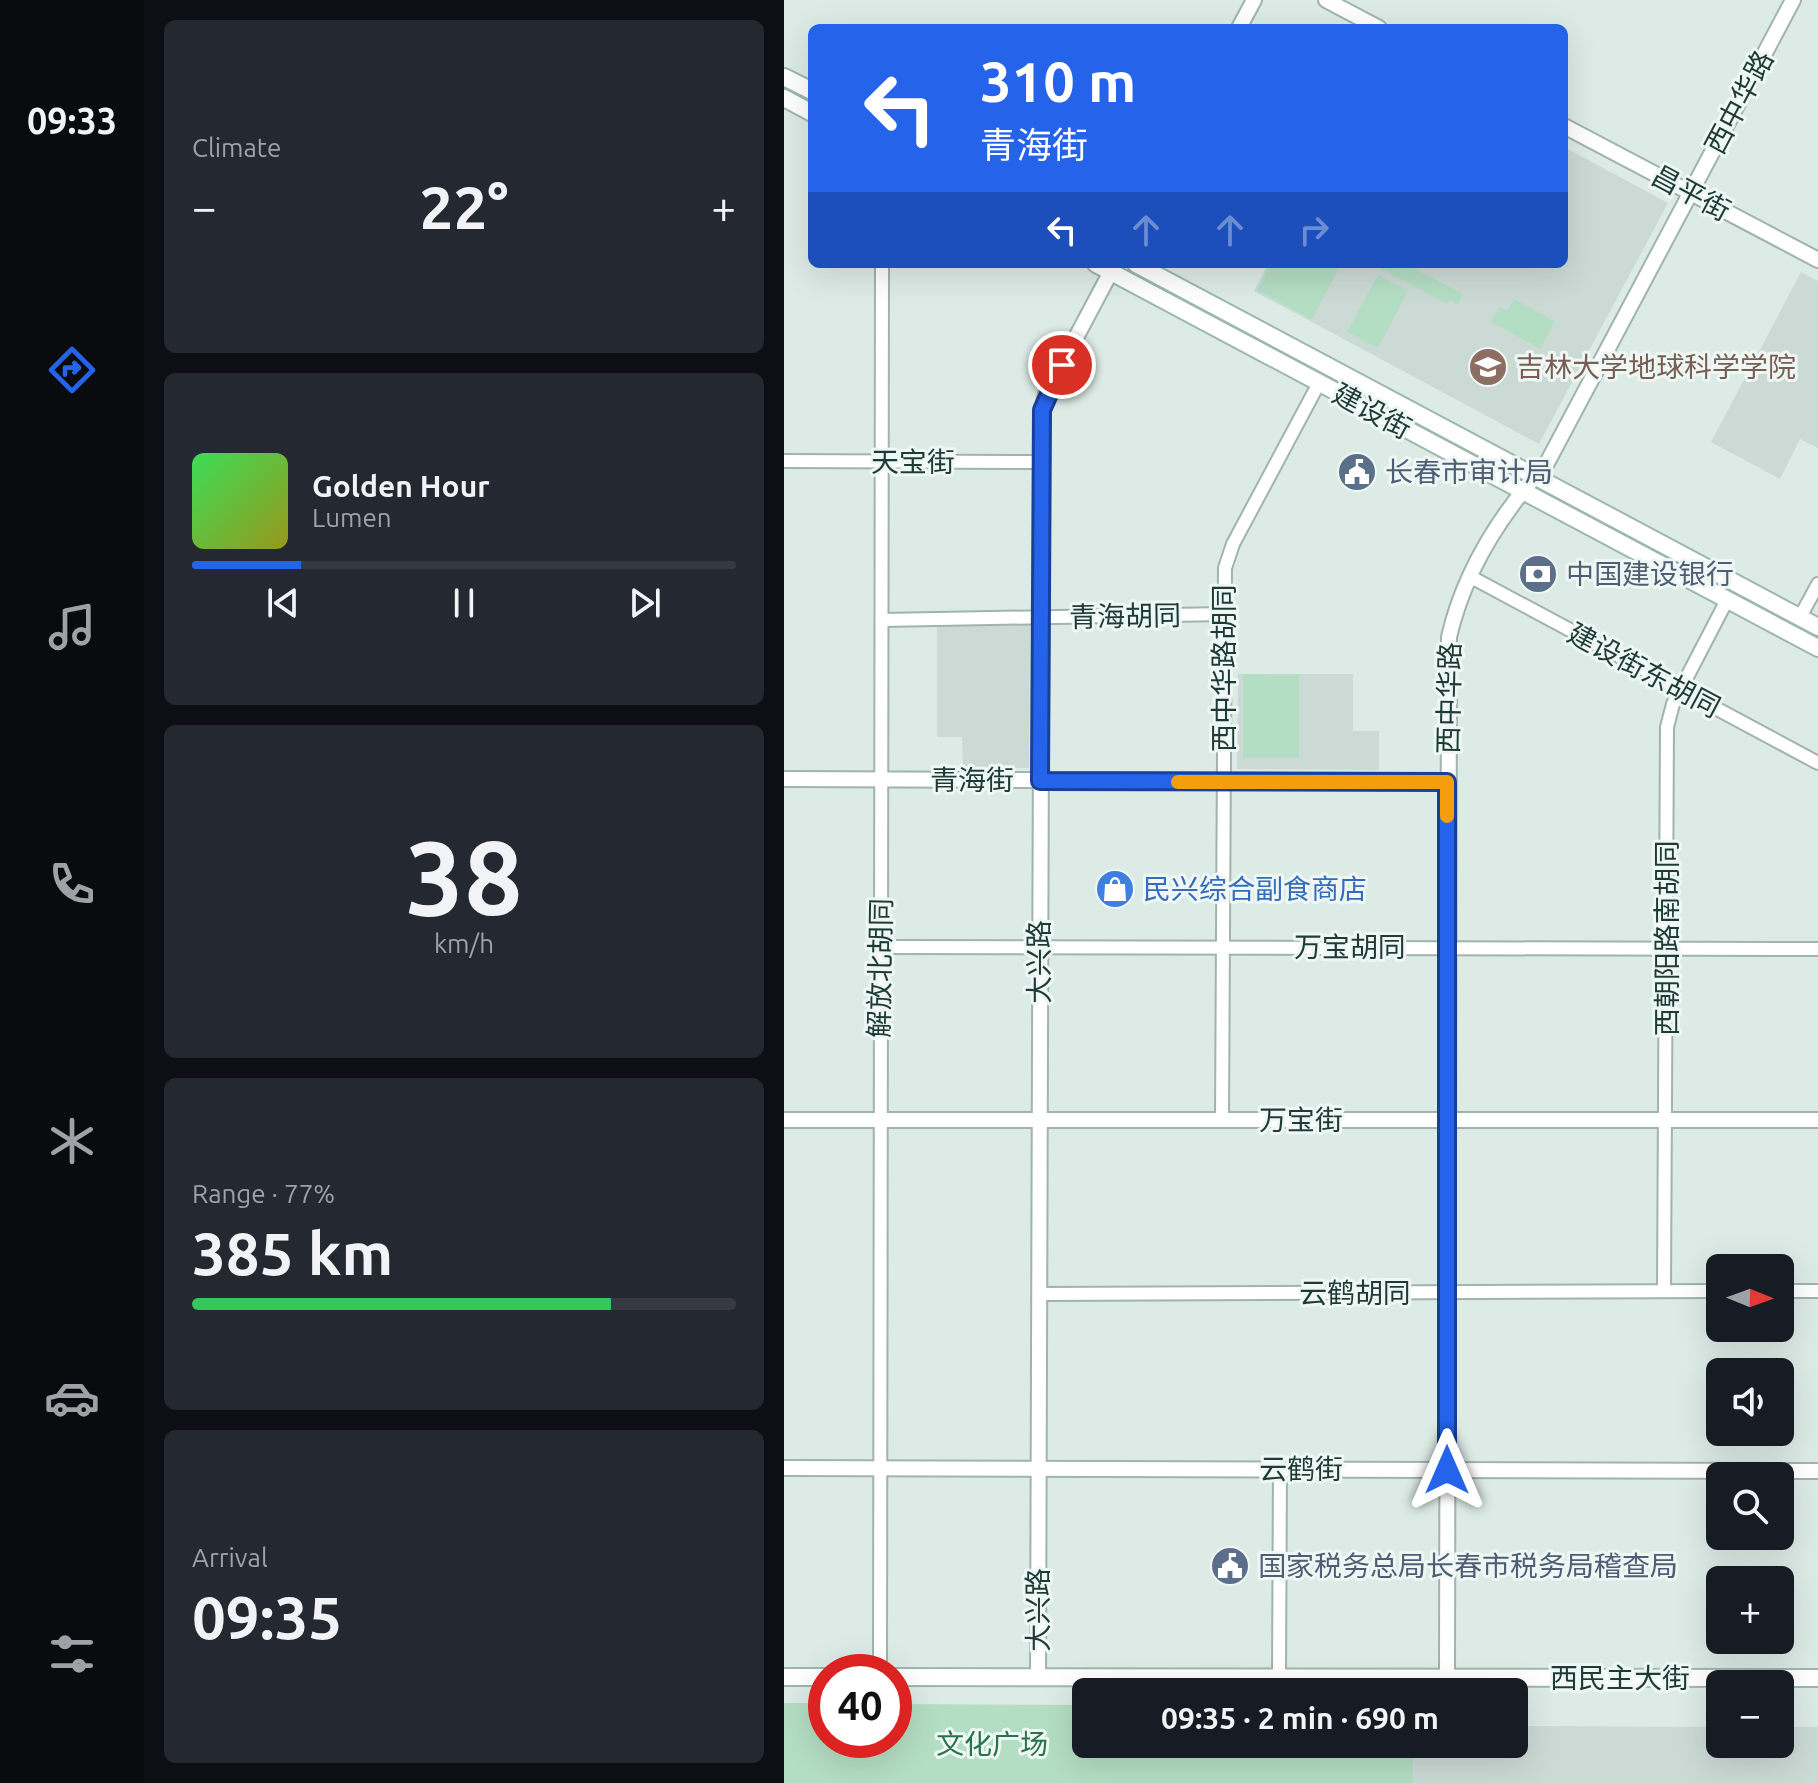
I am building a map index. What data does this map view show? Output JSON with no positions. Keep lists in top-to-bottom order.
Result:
{
  "streets": {
    "main road": ["建设街", "西民主大街"],
    "street": [
      "西中华路",
      "昌平街",
      "天宝街",
      "青海胡同",
      "西中华路胡同",
      "建设街东胡同",
      "青海街",
      "西朝阳路南胡同",
      "万宝胡同",
      "大兴路",
      "解放北胡同",
      "万宝街",
      "云鹤胡同",
      "云鹤街"
    ]
  },
  "crossings": [
    ["西中华路", "昌平街"],
    ["西中华路", "建设街"],
    ["西中华路", "建设街东胡同"],
    ["西中华路", "青海街"],
    ["西中华路", "万宝胡同"],
    ["西中华路", "万宝街"],
    ["西中华路", "云鹤胡同"],
    ["西中华路", "云鹤街"],
    ["西中华路", "西民主大街"],
    ["建设街", "西中华路胡同"],
    ["建设街", "西朝阳路南胡同"],
    ["天宝街", "大兴路"],
    ["天宝街", "解放北胡同"],
    ["青海胡同", "西中华路胡同"],
    ["青海胡同", "大兴路"],
    ["青海胡同", "解放北胡同"],
    ["西中华路胡同", "青海街"],
    ["西中华路胡同", "万宝胡同"],
    ["西中华路胡同", "万宝街"],
    ["建设街东胡同", "西朝阳路南胡同"],
    ["青海街", "大兴路"],
    ["青海街", "解放北胡同"],
    ["西朝阳路南胡同", "万宝胡同"],
    ["西朝阳路南胡同", "万宝街"],
    ["西朝阳路南胡同", "云鹤胡同"],
    ["万宝胡同", "大兴路"],
    ["万宝胡同", "解放北胡同"],
    ["大兴路", "万宝街"],
    ["大兴路", "云鹤胡同"],
    ["大兴路", "云鹤街"],
    ["大兴路", "西民主大街"],
    ["解放北胡同", "万宝街"],
    ["解放北胡同", "云鹤街"]
  ],
  "parks": ["文化广场"],
  "places": {
    "school or university": ["吉林大学地球科学学院"],
    "public building": ["长春市审计局", "国家税务总局长春市税务局稽查局"],
    "bank": ["中国建设银行"],
    "shop": ["民兴综合副食商店"]
  },
  "north": "right",
  "page": {
    "tabs": "09:33",
    "tile": [
      "Climate",
      ["38", "km/h"],
      ["Range · 77%", "385 km"],
      ["Arrival", "09:35"]
    ],
    "turn": ["310 m", "青海街"],
    "heat": ["−", "22°", "+"],
    "song": ["Golden Hour", "Lumen"],
    "map_buttons": ["+", "−"],
    "limit": "40",
    "trip": "09:35 · 2 min · 690 m"
  }
}
